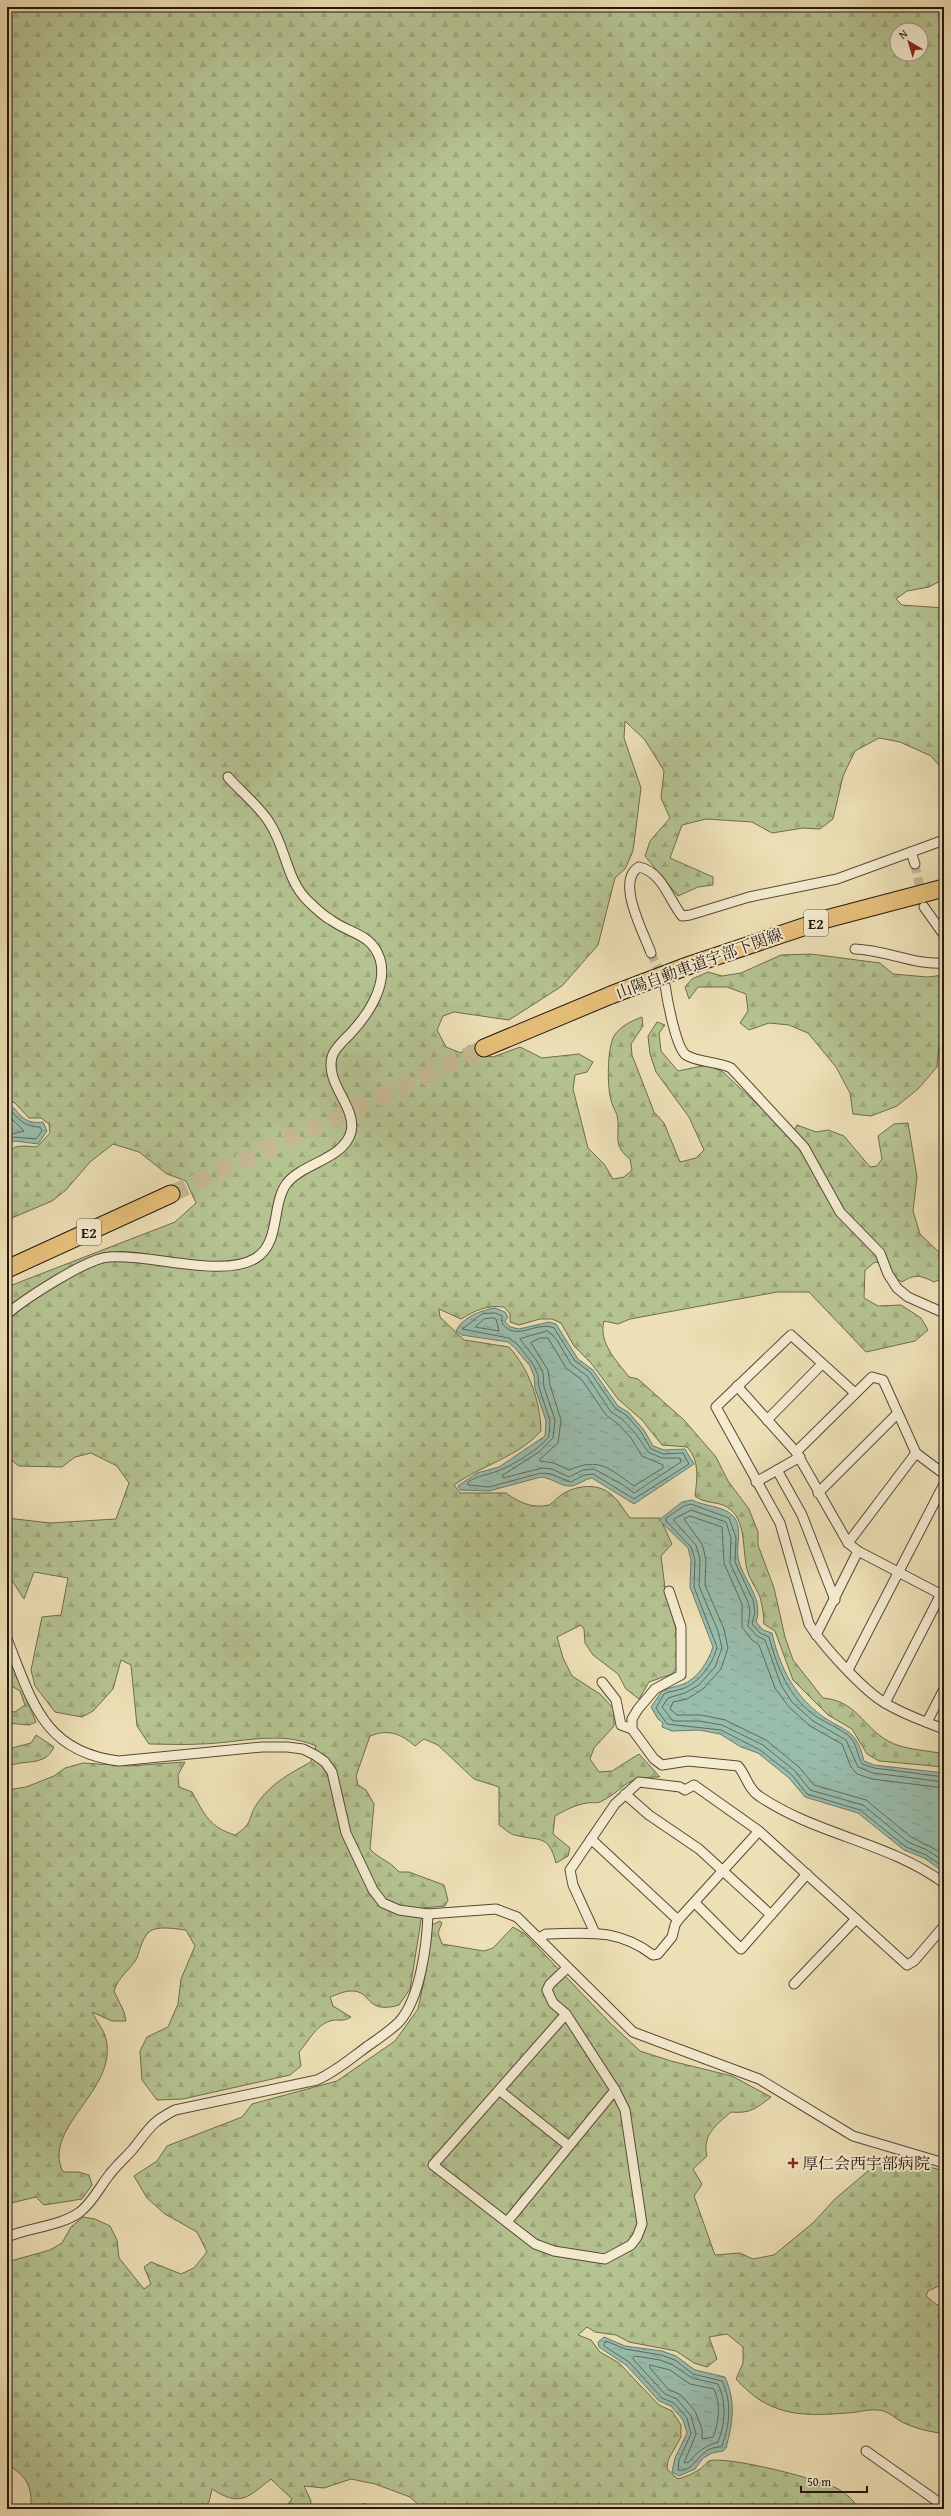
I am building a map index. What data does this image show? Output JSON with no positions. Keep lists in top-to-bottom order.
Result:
{
  "streets": {
    "highway": ["E2", "山陽自動車道宇部下関線"]
  },
  "places": {
    "health": ["厚仁会西宇部病院"]
  },
  "scale_bar": "50 m",
  "north": "top left"
}
